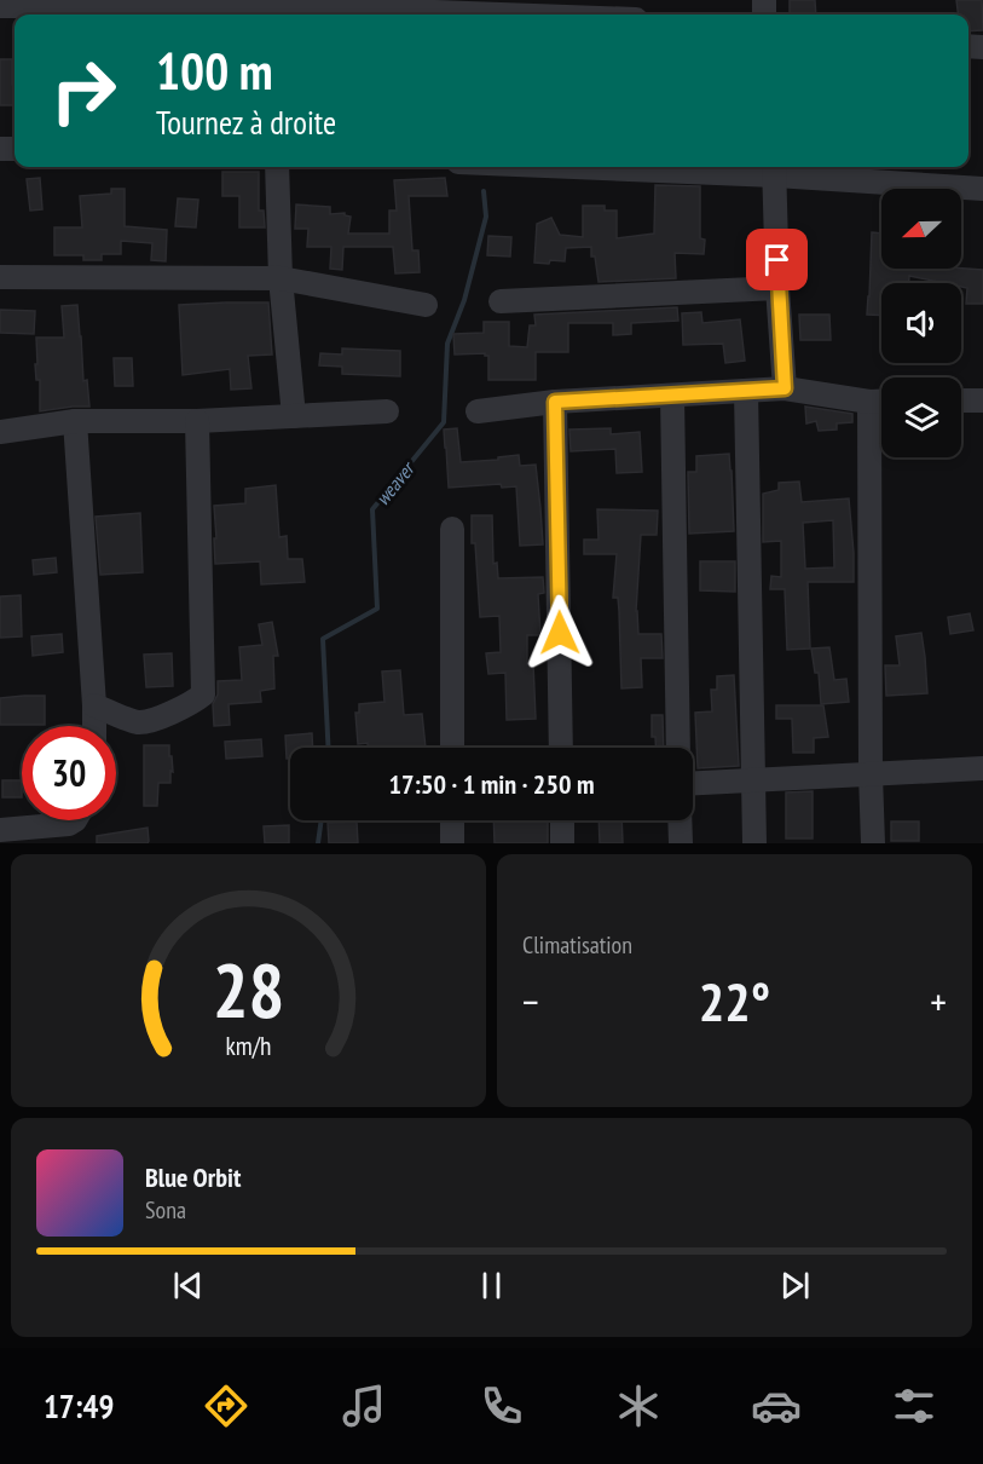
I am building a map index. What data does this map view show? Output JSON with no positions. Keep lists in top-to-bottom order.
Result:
{
  "water": ["weaver"],
  "north": "left",
  "page": {
    "turn": ["100 m", "Tournez à droite"],
    "limit": "30",
    "trip": "17:50 · 1 min · 250 m",
    "tile": "Climatisation",
    "heat": ["−", "22°", "+"],
    "song": ["Blue Orbit", "Sona"],
    "tabs": "17:49",
    "gauge": ["28", "km/h"]
  }
}
